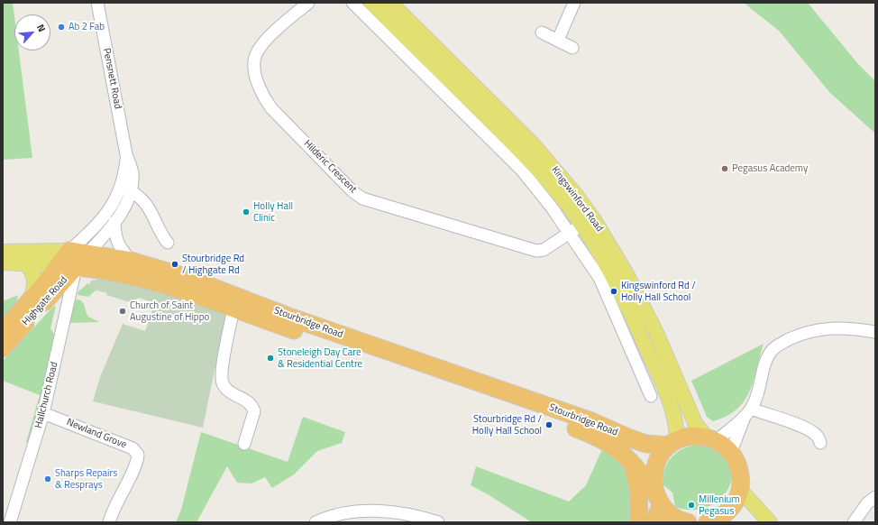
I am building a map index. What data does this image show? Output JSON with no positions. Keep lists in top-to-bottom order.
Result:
{
  "streets": {
    "highway": ["Highgate Road", "Stourbridge Road"],
    "main road": ["Kingswinford Road"],
    "street": [
      "Pensnett Road",
      "Hilderic Crescent",
      "Hallchurch Road",
      "Newland Grove"
    ]
  },
  "crossings": [
    ["Pensnett Road", "Highgate Road"],
    ["Pensnett Road", "Stourbridge Road"],
    ["Hilderic Crescent", "Kingswinford Road"],
    ["Kingswinford Road", "Stourbridge Road"],
    ["Highgate Road", "Stourbridge Road"],
    ["Highgate Road", "Hallchurch Road"],
    ["Stourbridge Road", "Hallchurch Road"],
    ["Hallchurch Road", "Newland Grove"]
  ],
  "places": [
    "Ab 2 Fab",
    "Pegasus Academy",
    "Holly Hall Clinic",
    "Stourbridge Rd / Highgate Rd",
    "Kingswinford Rd / Holly Hall School",
    "Church of Saint Augustine of Hippo",
    "Stoneleigh Day Care & Residential Centre",
    "Stourbridge Rd / Holly Hall School",
    "Sharps Repairs & Resprays",
    "Millenium Pegasus"
  ],
  "north": "top right"
}
